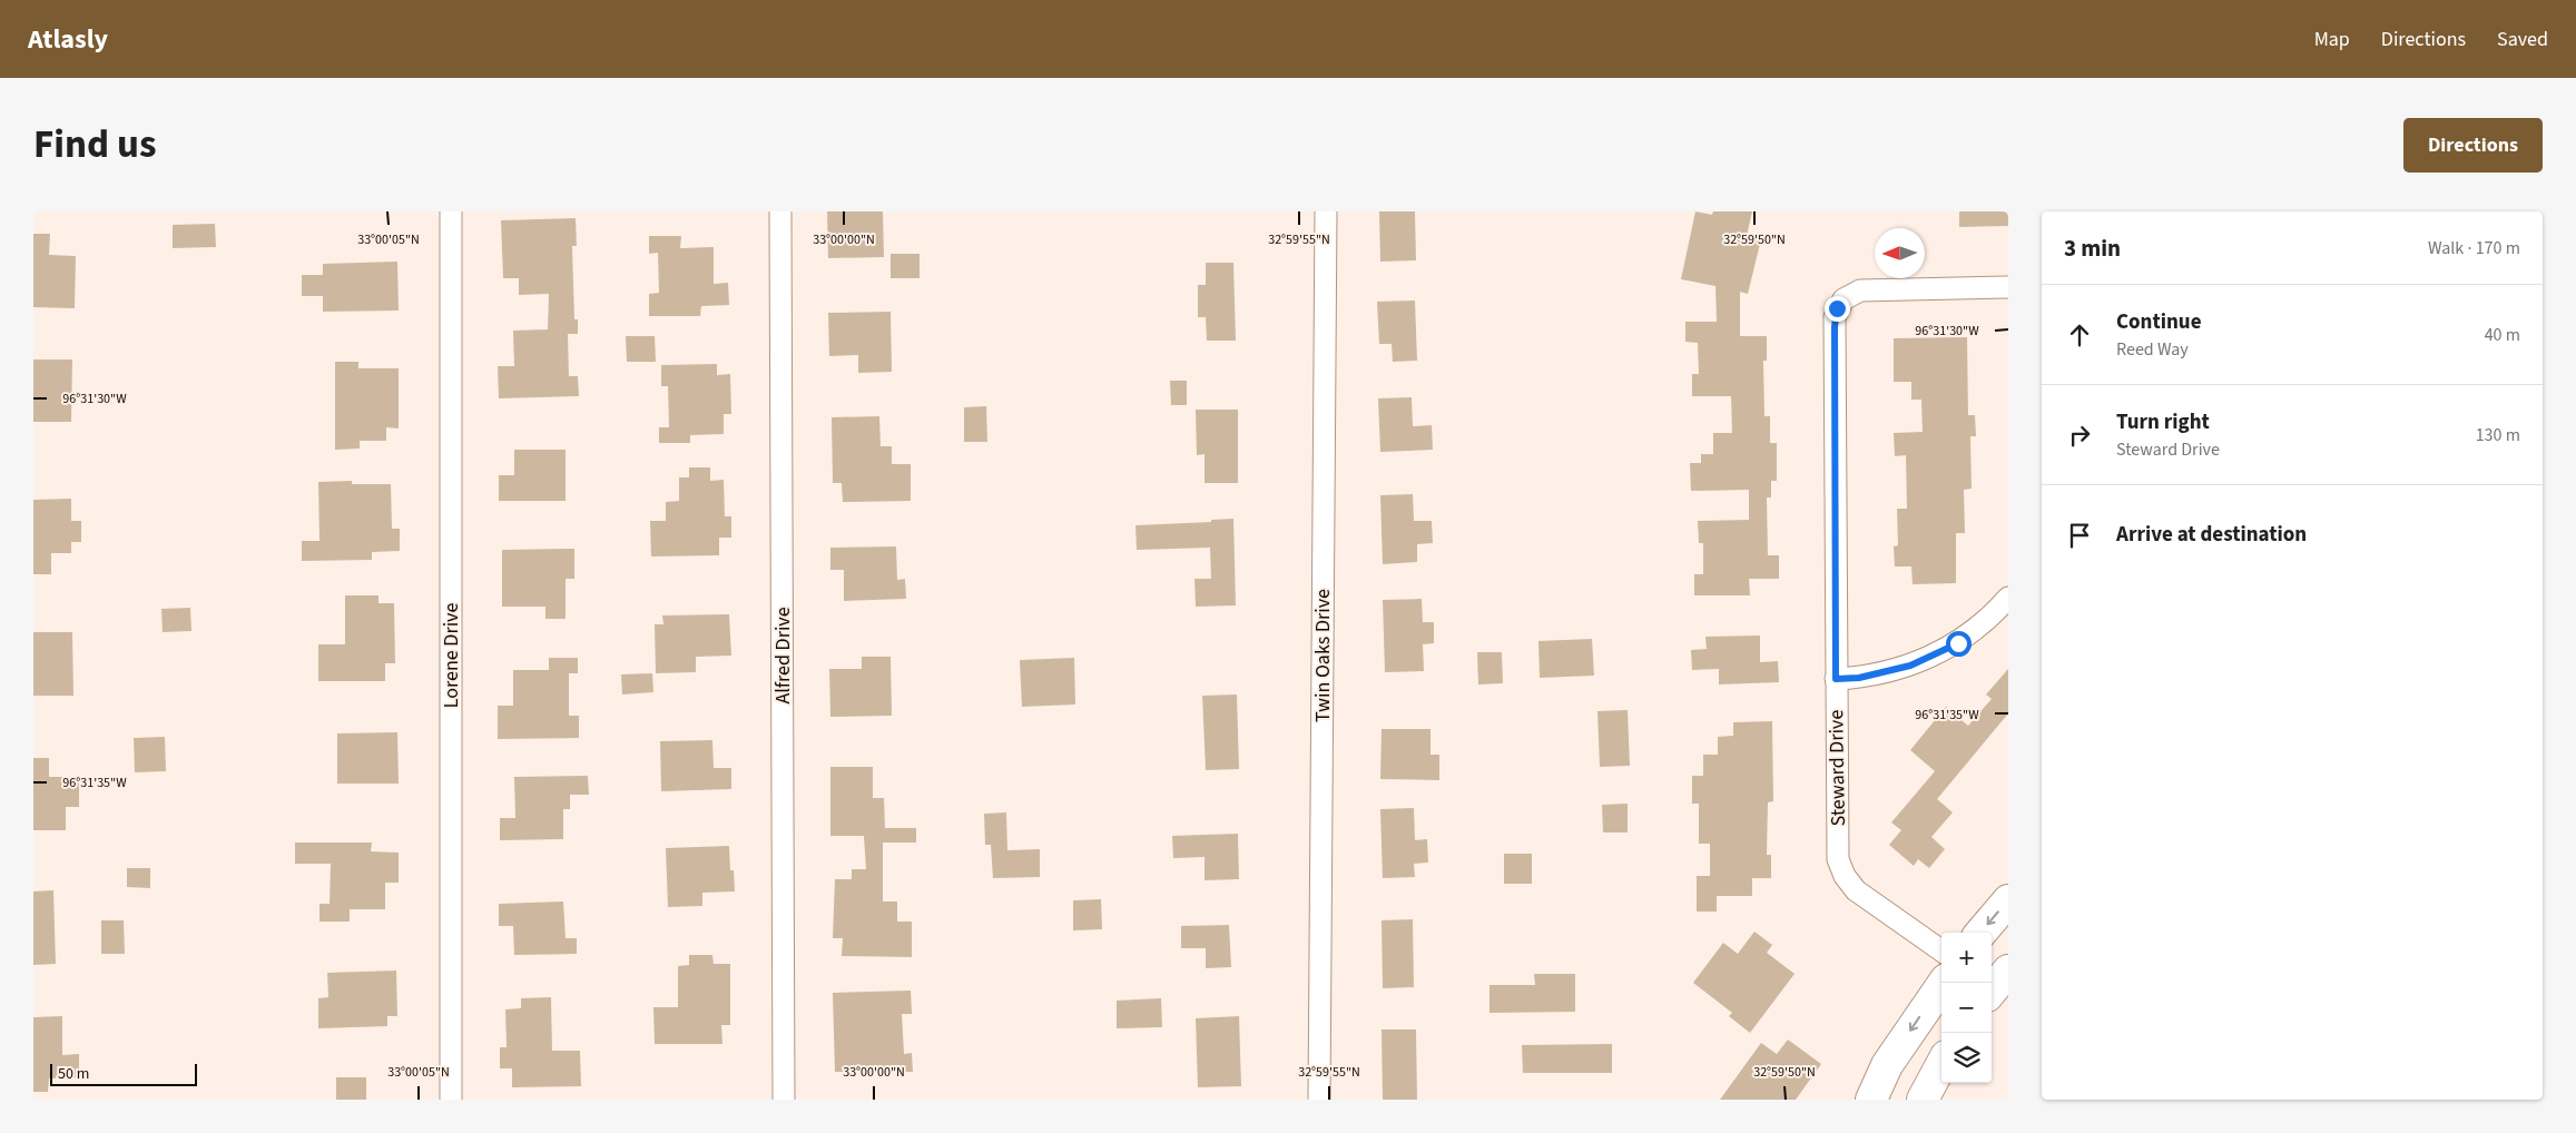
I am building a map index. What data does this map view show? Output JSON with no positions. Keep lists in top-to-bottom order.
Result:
{
  "streets": {
    "street": [
      "Lorene Drive",
      "Alfred Drive",
      "Twin Oaks Drive",
      "Steward Drive"
    ]
  },
  "scale_bar": "50 m",
  "north": "left",
  "page": {
    "header": "Atlasly",
    "nav": ["Map", "Directions", "Saved"],
    "title": "Find us",
    "buttons": "Directions",
    "heading": ["3 min", "Walk · 170 m"],
    "list": [
      ["Continue", "Reed Way", "40 m"],
      ["Turn right", "Steward Drive", "130 m"],
      "Arrive at destination"
    ],
    "map_buttons": ["+", "−"],
    "scale": "50 m"
  },
  "coordinates": [
    "33°00'05\"N",
    "33°00'00\"N",
    "32°59'55\"N",
    "32°59'50\"N",
    "96°31'30\"W",
    "96°31'35\"W"
  ]
}
